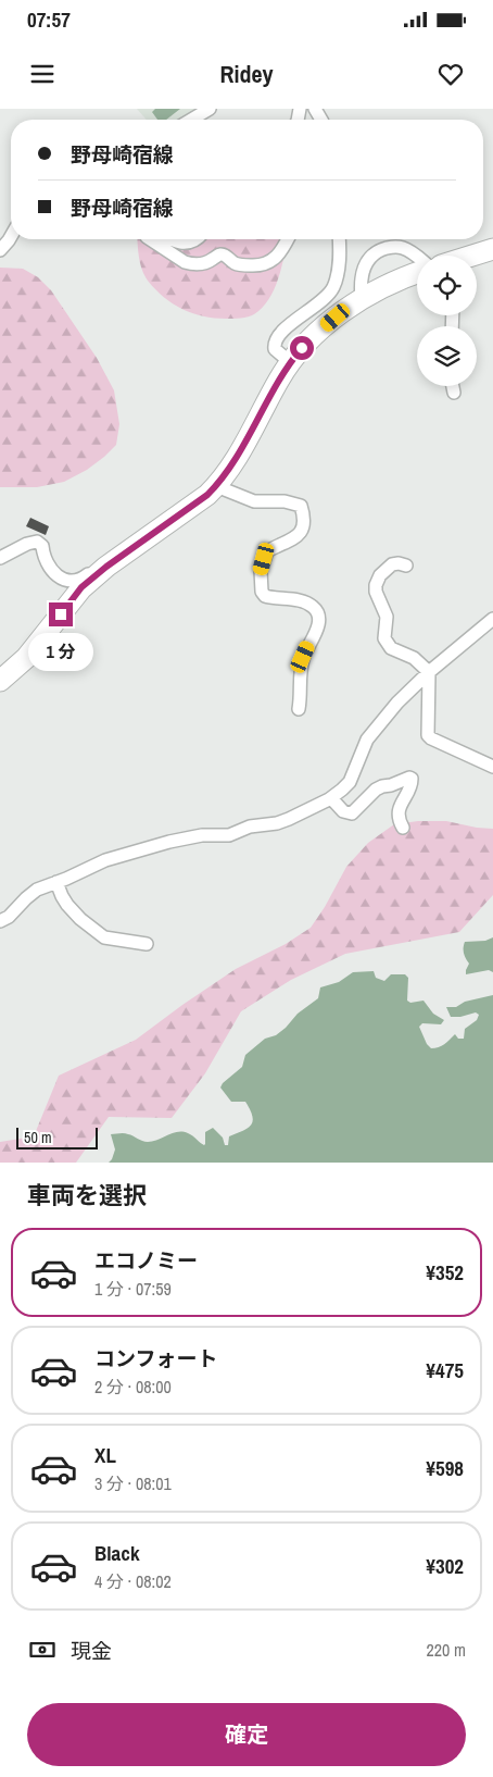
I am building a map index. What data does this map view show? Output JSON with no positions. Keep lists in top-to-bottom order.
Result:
{
  "scale_bar": "50 m",
  "page": {
    "status": "07:57",
    "header": "Ridey",
    "banner": ["野母崎宿線", "野母崎宿線"],
    "bubble": "1 分",
    "scale": "50 m",
    "heading": "車両を選択",
    "list": [
      {
        "name": "エコノミー",
        "note": "1 分 · 07:59",
        "value": "¥352"
      },
      {
        "name": "コンフォート",
        "note": "2 分 · 08:00",
        "value": "¥475"
      },
      {
        "name": "XL",
        "note": "3 分 · 08:01",
        "value": "¥598"
      },
      {
        "name": "Black",
        "note": "4 分 · 08:02",
        "value": "¥302"
      }
    ],
    "pay": ["現金", "220 m"],
    "buttons": "確定"
  }
}
